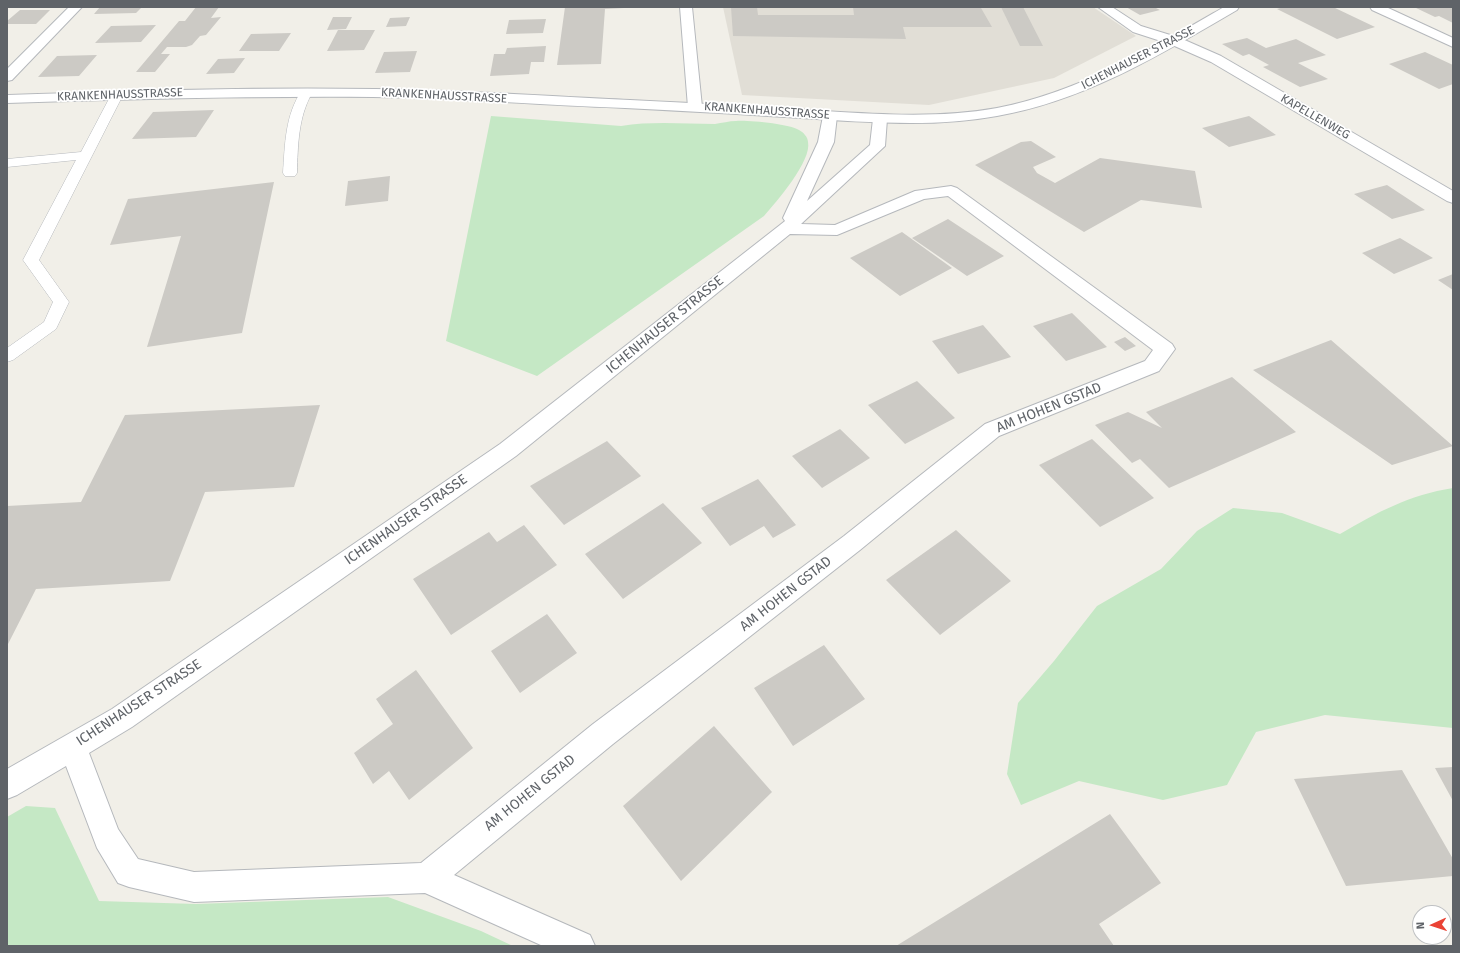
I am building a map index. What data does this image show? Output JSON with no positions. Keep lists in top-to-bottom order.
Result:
{
  "streets": {
    "street": [
      "ICHENHAUSER STRASSE",
      "KRANKENHAUSSTRASSE",
      "KAPELLENWEG",
      "AM HOHEN GSTAD"
    ]
  },
  "crossings": [
    ["ICHENHAUSER STRASSE", "KRANKENHAUSSTRASSE"],
    ["ICHENHAUSER STRASSE", "KAPELLENWEG"],
    ["ICHENHAUSER STRASSE", "AM HOHEN GSTAD"]
  ],
  "north": "left"
}
